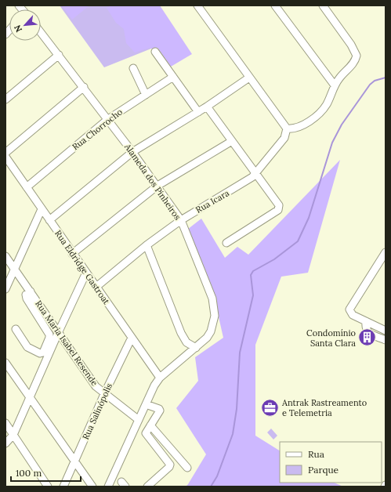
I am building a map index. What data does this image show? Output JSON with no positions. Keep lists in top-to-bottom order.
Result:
{
  "streets": {
    "street": [
      "Rua Chorrocho",
      "Alameda dos Pinheiros",
      "Rua Icara",
      "Rua Eldridge Gastroat",
      "Rua Maria Isabel Resende",
      "Rua Salinópolis"
    ]
  },
  "crossings": [
    ["Rua Chorrocho", "Alameda dos Pinheiros"],
    ["Rua Chorrocho", "Rua Eldridge Gastroat"],
    ["Alameda dos Pinheiros", "Rua Icara"],
    ["Alameda dos Pinheiros", "Rua Eldridge Gastroat"],
    ["Alameda dos Pinheiros", "Rua Maria Isabel Resende"],
    ["Rua Icara", "Rua Eldridge Gastroat"],
    ["Rua Eldridge Gastroat", "Rua Salinópolis"],
    ["Rua Maria Isabel Resende", "Rua Salinópolis"]
  ],
  "places": {
    "building": ["Condomínio Santa Clara"],
    "office": ["Antrak Rastreamento e Telemetria"]
  },
  "legend": ["Rua", "Parque"],
  "scale_bar": "100 m",
  "north": "bottom left"
}
